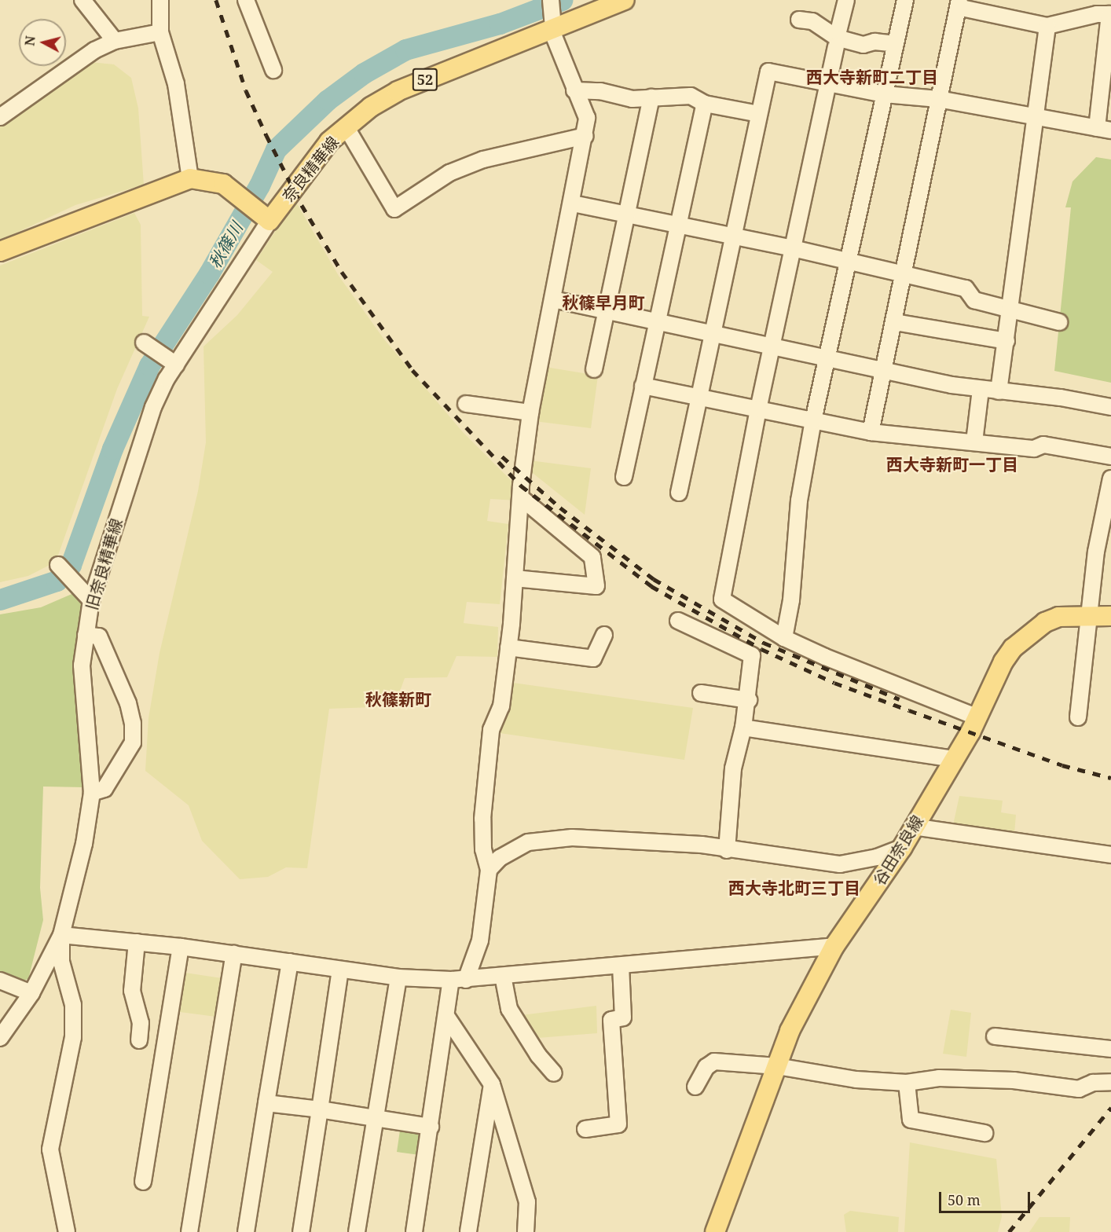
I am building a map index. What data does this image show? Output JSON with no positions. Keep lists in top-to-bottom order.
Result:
{
  "streets": {
    "main road": ["52", "奈良精華線", "谷田奈良線"],
    "street": ["旧奈良精華線"]
  },
  "crossings": [
    ["奈良精華線", "旧奈良精華線"]
  ],
  "districts": [
    "西大寺新町二丁目",
    "秋篠早月町",
    "西大寺新町一丁目",
    "秋篠新町",
    "西大寺北町三丁目"
  ],
  "water": ["秋篠川"],
  "scale_bar": "50 m",
  "north": "left"
}
